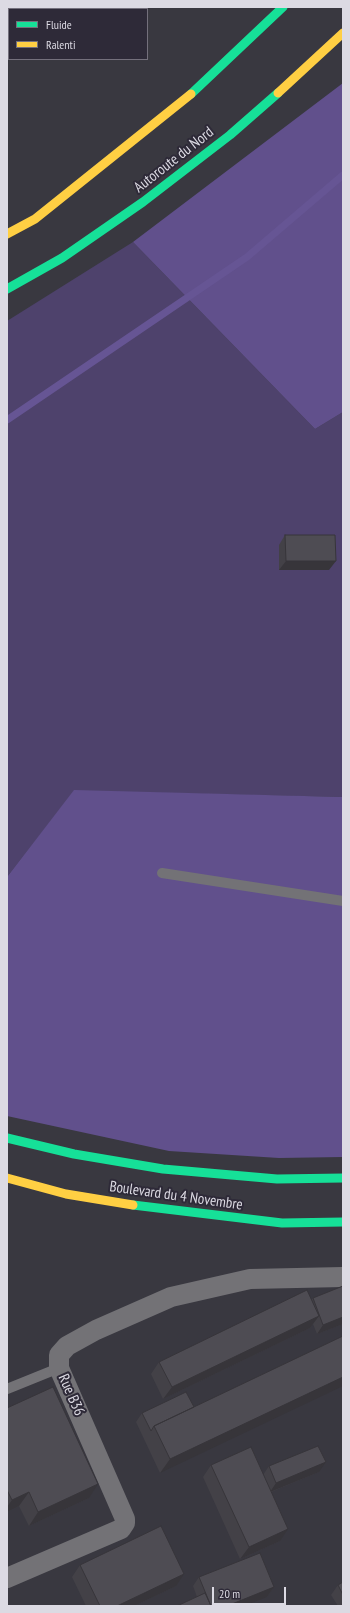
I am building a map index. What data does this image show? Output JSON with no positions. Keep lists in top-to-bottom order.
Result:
{
  "streets": {
    "main road": ["Autoroute du Nord", "Boulevard du 4 Novembre"],
    "street": ["Rue B36"]
  },
  "legend": ["Fluide", "Ralenti"],
  "scale_bar": "20 m"
}
